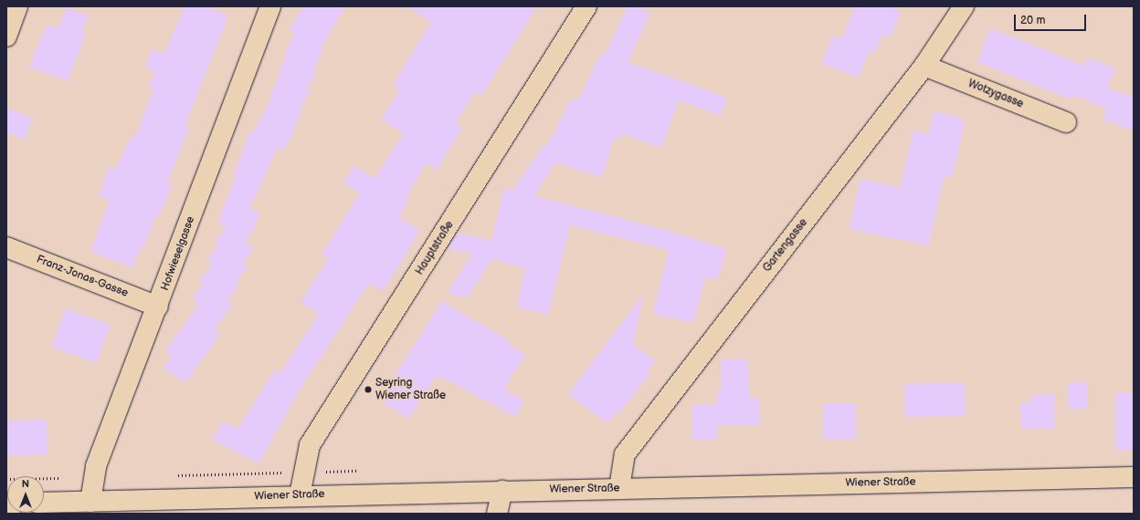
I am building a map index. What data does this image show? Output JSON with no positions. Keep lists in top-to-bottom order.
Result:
{
  "streets": {
    "street": [
      "Wotzygasse",
      "Gartengasse",
      "Hauptstraße",
      "Hofwieselgasse",
      "Franz-Jonas-Gasse",
      "Wiener Straße"
    ]
  },
  "crossings": [
    ["Wotzygasse", "Gartengasse"],
    ["Gartengasse", "Wiener Straße"],
    ["Hauptstraße", "Wiener Straße"],
    ["Hofwieselgasse", "Franz-Jonas-Gasse"],
    ["Hofwieselgasse", "Wiener Straße"]
  ],
  "places": ["Seyring Wiener Straße"],
  "scale_bar": "20 m",
  "north": "top"
}
